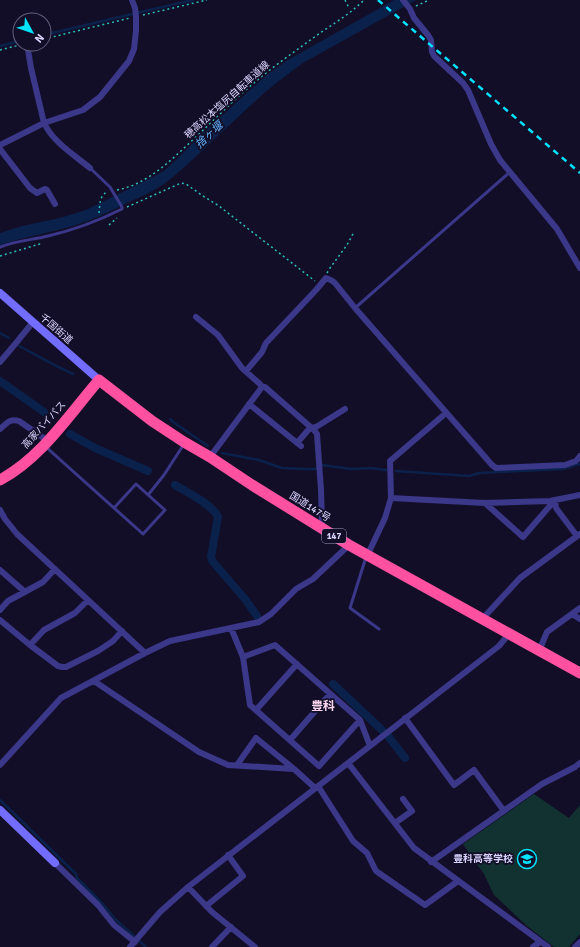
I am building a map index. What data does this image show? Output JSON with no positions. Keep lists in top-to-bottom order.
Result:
{
  "streets": {
    "highway": ["高家バイパス", "国道147号", "147"],
    "main road": ["千国街道"],
    "path": ["穂高松本塩尻自転車道線"]
  },
  "crossings": [
    ["千国街道", "高家バイパス"],
    ["千国街道", "国道147号"],
    ["高家バイパス", "国道147号"]
  ],
  "districts": ["豊科"],
  "water": ["捨ヶ堰"],
  "places": {
    "school or university": ["豊科高等学校"]
  },
  "north": "bottom right"
}
